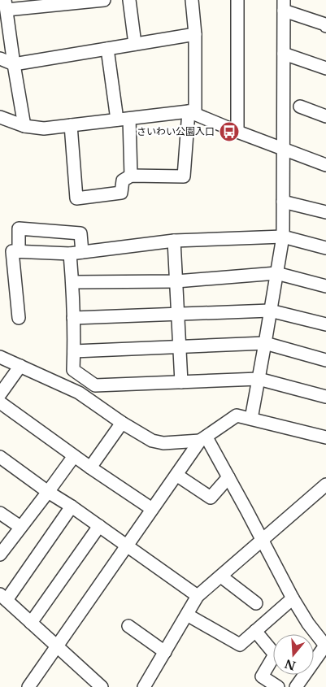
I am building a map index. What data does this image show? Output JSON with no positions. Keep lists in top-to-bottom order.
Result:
{
  "places": {
    "bus stop": ["さいわい公園入口"]
  },
  "north": "bottom"
}
